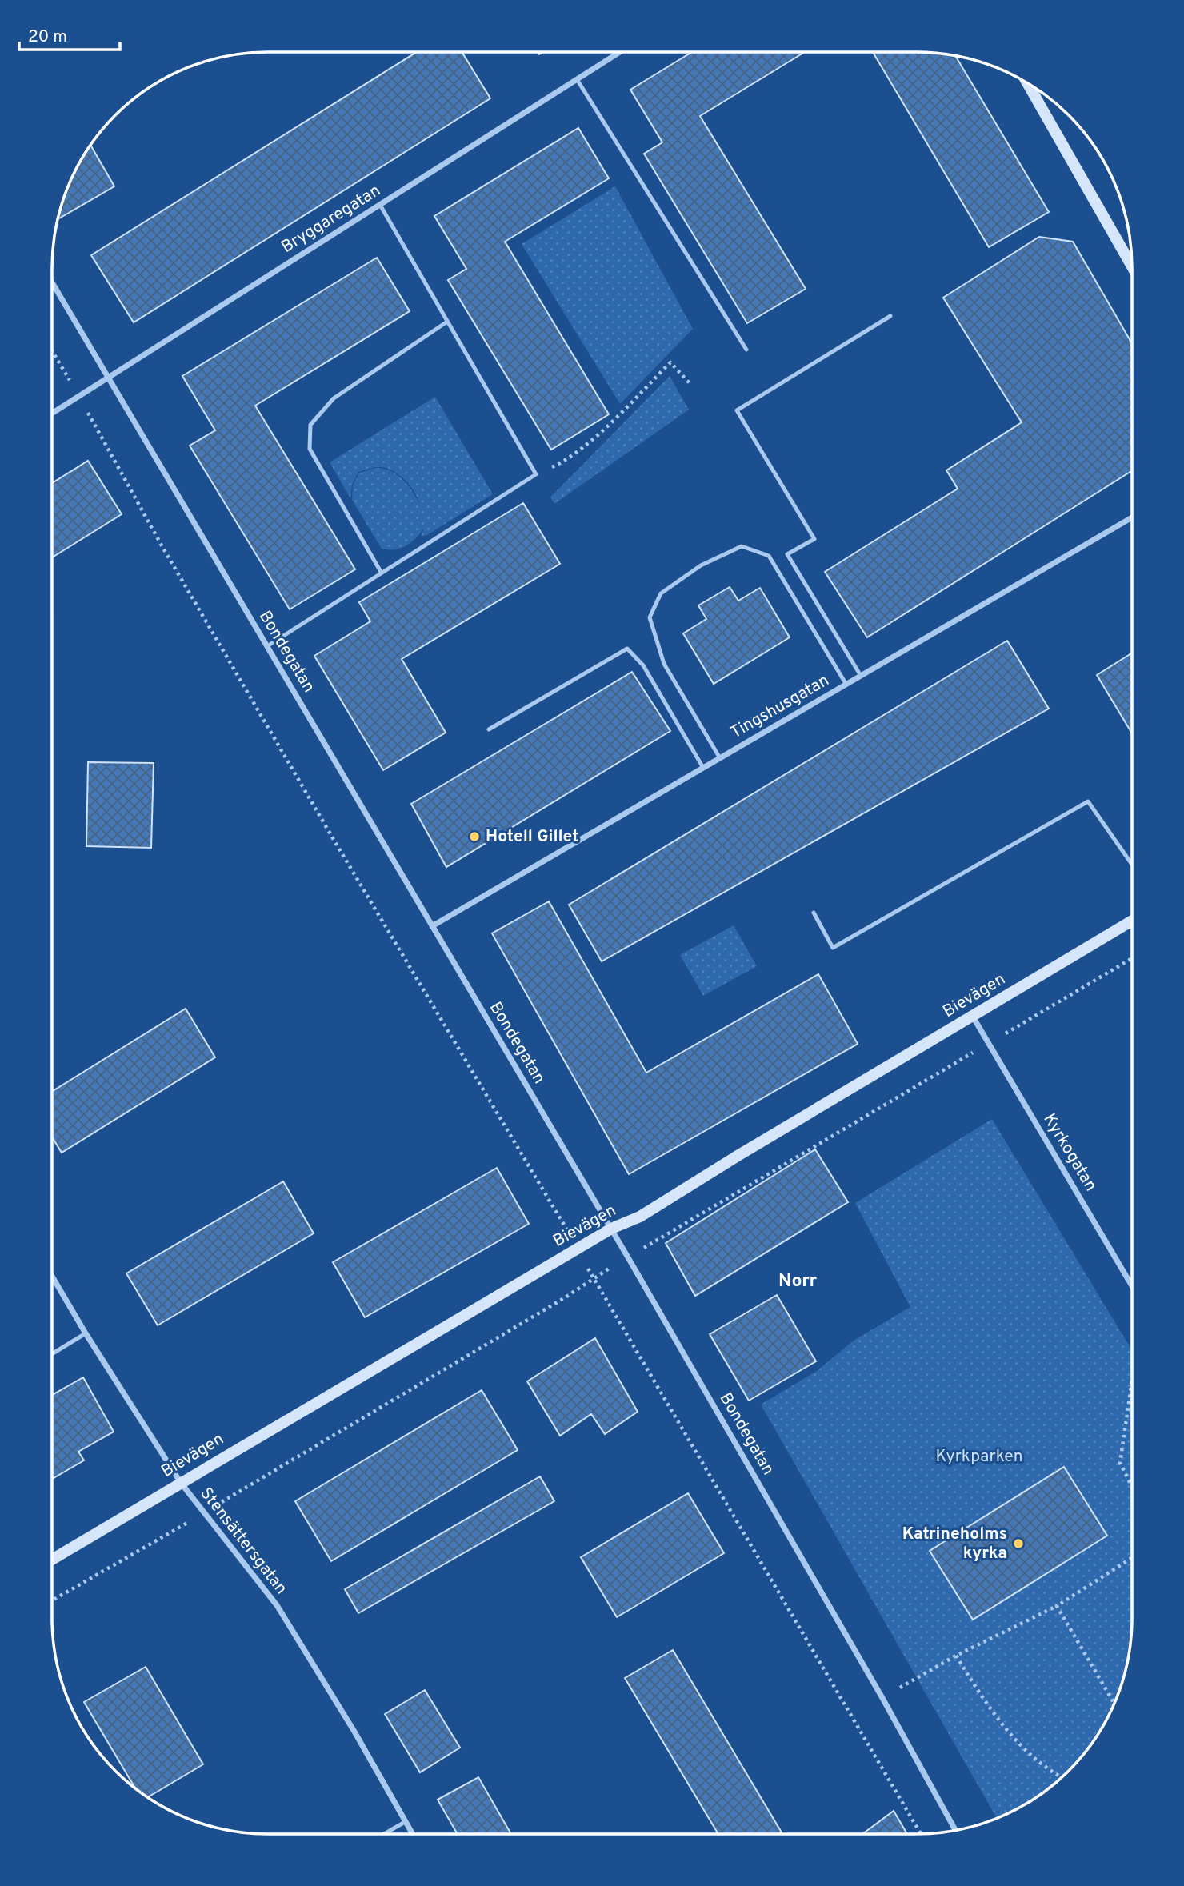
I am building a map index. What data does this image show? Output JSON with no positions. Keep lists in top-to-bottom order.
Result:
{
  "streets": {
    "street": [
      "Bryggaregatan",
      "Bondegatan",
      "Tingshusgatan",
      "Bievägen",
      "Kyrkogatan",
      "Stensättersgatan"
    ]
  },
  "crossings": [
    ["Bryggaregatan", "Bondegatan"],
    ["Bondegatan", "Tingshusgatan"],
    ["Bondegatan", "Bievägen"],
    ["Bievägen", "Kyrkogatan"],
    ["Bievägen", "Stensättersgatan"]
  ],
  "districts": ["Norr"],
  "parks": ["Kyrkparken"],
  "places": ["Hotell Gillet", "Katrineholms kyrka"],
  "scale_bar": "20 m"
}
